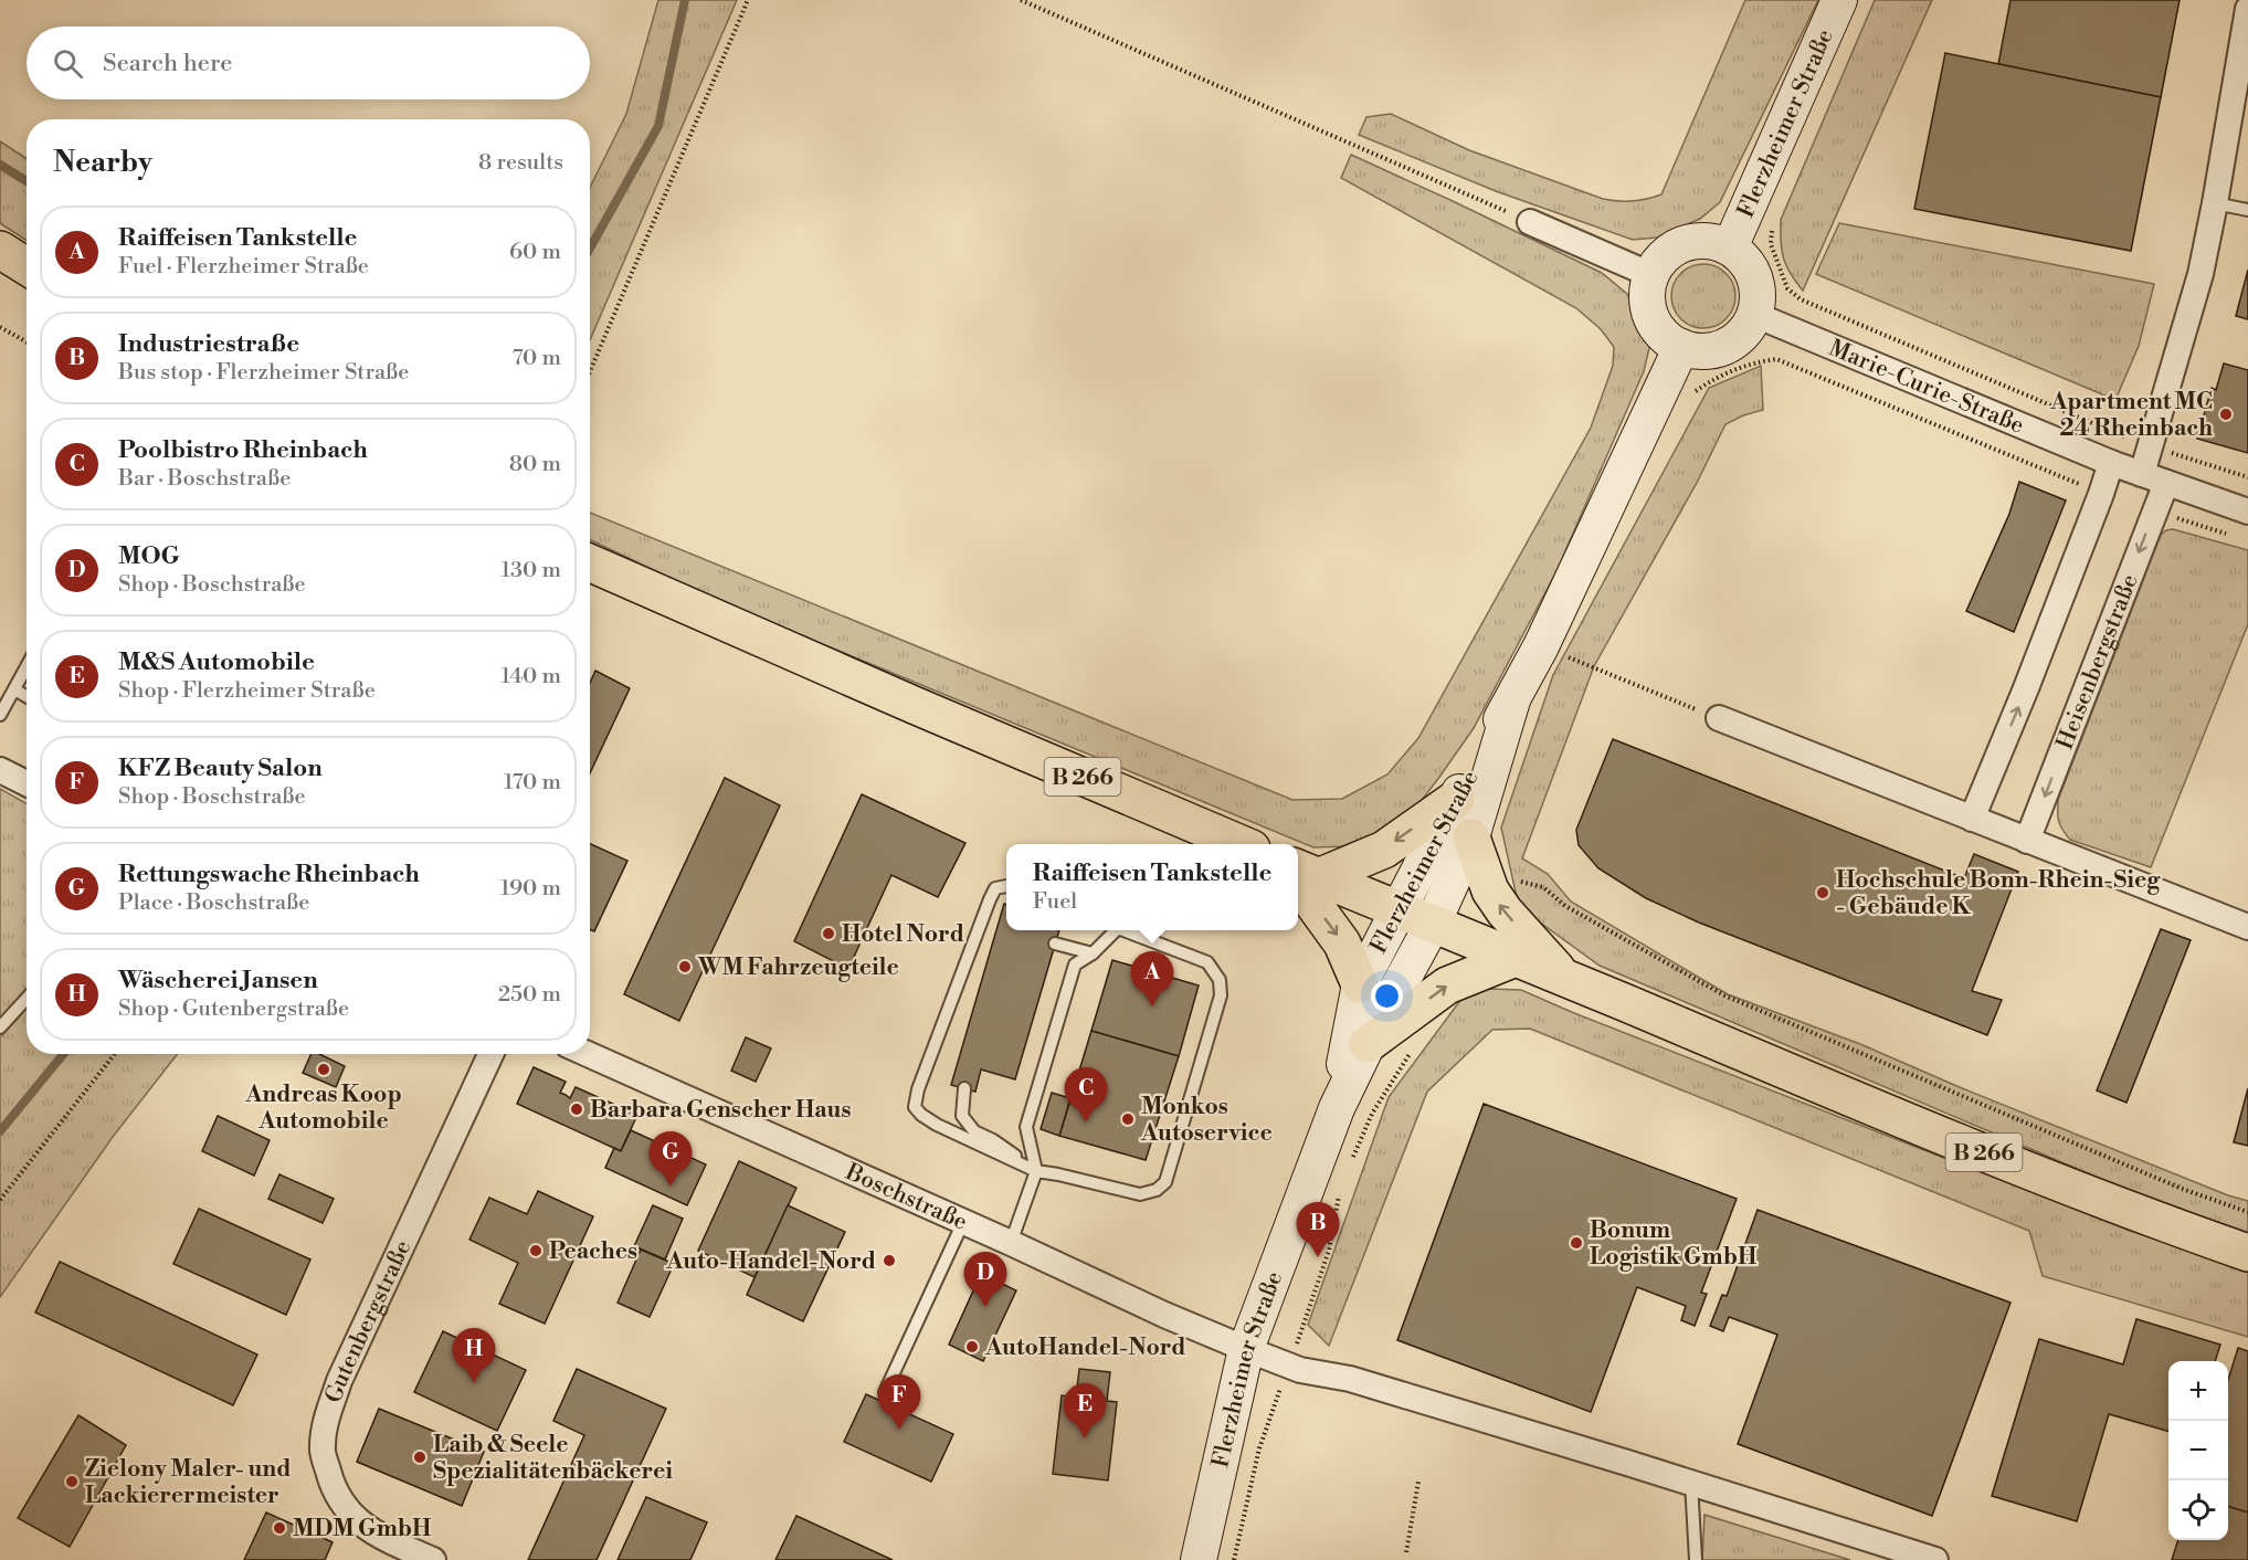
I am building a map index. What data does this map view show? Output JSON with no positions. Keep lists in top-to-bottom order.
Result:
{
  "streets": {
    "main road": ["Flerzheimer Straße", "B 266"],
    "street": [
      "Marie-Curie-Straße",
      "Heisenbergstraße",
      "Boschstraße",
      "Gutenbergstraße"
    ]
  },
  "crossings": [
    ["Flerzheimer Straße", "Marie-Curie-Straße"],
    ["Flerzheimer Straße", "B 266"],
    ["Flerzheimer Straße", "Boschstraße"],
    ["Marie-Curie-Straße", "Heisenbergstraße"]
  ],
  "places": [
    "Apartment MC 24 Rheinbach",
    "Hochschule Bonn-Rhein-Sieg - Gebäude K",
    "Hotel Nord",
    "WM Fahrzeugteile",
    "Andreas Koop Automobile",
    "Barbara Genscher Haus",
    "Monkos Autoservice",
    "Bonum Logistik GmbH",
    "Peaches",
    "Auto-Handel-Nord",
    "AutoHandel-Nord",
    "Laib & Seele Spezialitätenbäckerei",
    "Zielony Maler- und Lackierermeister",
    "MDM GmbH"
  ],
  "page": {
    "search": "Search here",
    "heading": ["Nearby", "8 results"],
    "list": [
      {
        "mark": "A",
        "name": "Raiffeisen Tankstelle",
        "note": "Fuel · Flerzheimer Straße",
        "value": "60 m"
      },
      {
        "mark": "B",
        "name": "Industriestraße",
        "note": "Bus stop · Flerzheimer Straße",
        "value": "70 m"
      },
      {
        "mark": "C",
        "name": "Poolbistro Rheinbach",
        "note": "Bar · Boschstraße",
        "value": "80 m"
      },
      {
        "mark": "D",
        "name": "MOG",
        "note": "Shop · Boschstraße",
        "value": "130 m"
      },
      {
        "mark": "E",
        "name": "M&S Automobile",
        "note": "Shop · Flerzheimer Straße",
        "value": "140 m"
      },
      {
        "mark": "F",
        "name": "KFZ Beauty Salon",
        "note": "Shop · Boschstraße",
        "value": "170 m"
      },
      {
        "mark": "G",
        "name": "Rettungswache Rheinbach",
        "note": "Place · Boschstraße",
        "value": "190 m"
      },
      {
        "mark": "H",
        "name": "Wäscherei Jansen",
        "note": "Shop · Gutenbergstraße",
        "value": "250 m"
      }
    ],
    "popup": ["Raiffeisen Tankstelle", "Fuel"],
    "pins": [
      "A",
      "C",
      "G",
      "B",
      "D",
      "H",
      "F",
      "E"
    ],
    "map_buttons": ["+", "−"]
  }
}
